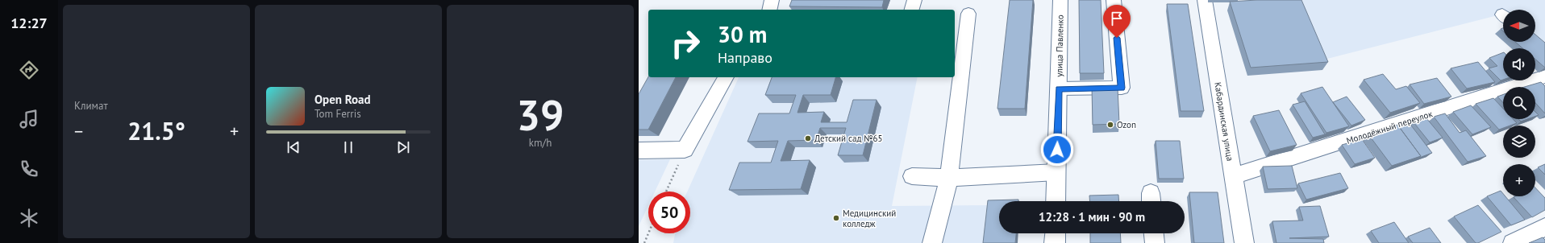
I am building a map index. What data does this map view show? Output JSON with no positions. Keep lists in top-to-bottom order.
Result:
{
  "streets": {
    "main road": ["улица Павленко"],
    "street": ["Кабардинская улица", "Молодёжный переулок"]
  },
  "crossings": [
    ["Кабардинская улица", "Молодёжный переулок"]
  ],
  "places": ["Ozon", "Детский сад №65", "Медицинский колледж"],
  "north": "left",
  "page": {
    "tabs": "12:27",
    "tile": [
      "Климат",
      ["39", "km/h"]
    ],
    "map_buttons": "+",
    "turn": ["30 m", "Направо"],
    "song": ["Open Road", "Tom Ferris"],
    "heat": ["−", "21.5°", "+"],
    "limit": "50",
    "trip": "12:28 · 1 мин · 90 m"
  }
}
